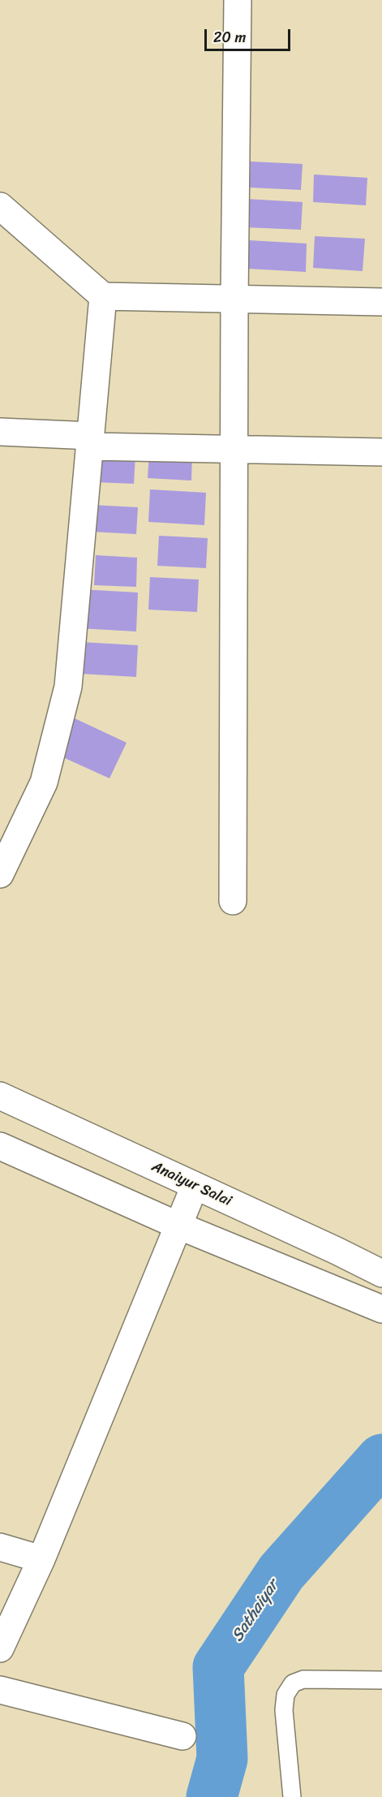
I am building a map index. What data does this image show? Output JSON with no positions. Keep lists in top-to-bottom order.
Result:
{
  "streets": {
    "street": ["Anaiyur Salai"]
  },
  "water": ["Sathaiyar"],
  "scale_bar": "20 m"
}
